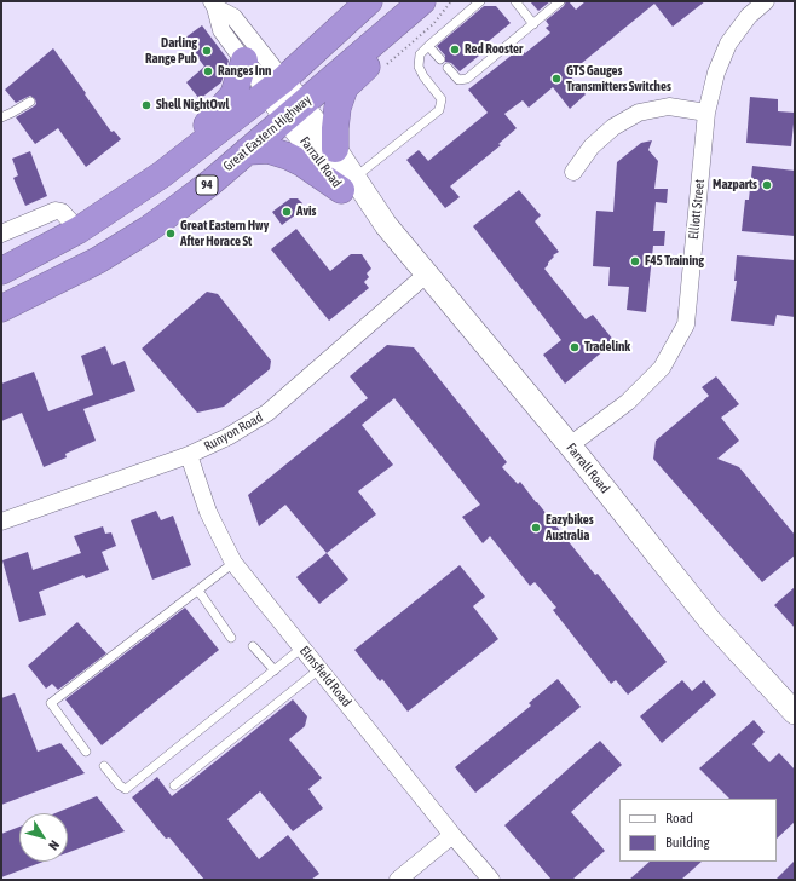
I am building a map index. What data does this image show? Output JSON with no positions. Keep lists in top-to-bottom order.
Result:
{
  "streets": {
    "highway": ["Great Eastern Highway", "94"],
    "main road": ["Farrall Road"],
    "street": ["Elliott Street", "Runyon Road", "Elmsfield Road"]
  },
  "crossings": [
    ["Great Eastern Highway", "Farrall Road"],
    ["Farrall Road", "Elliott Street"],
    ["Farrall Road", "Runyon Road"],
    ["Runyon Road", "Elmsfield Road"]
  ],
  "places": [
    "Red Rooster",
    "Darling Range Pub",
    "Ranges Inn",
    "GTS Gauges Transmitters Switches",
    "Shell NightOwl",
    "Mazparts",
    "Avis",
    "Great Eastern Hwy After Horace St",
    "F45 Training",
    "Tradelink",
    "Eazybikes Australia"
  ],
  "legend": ["Road", "Building"],
  "north": "bottom right"
}
